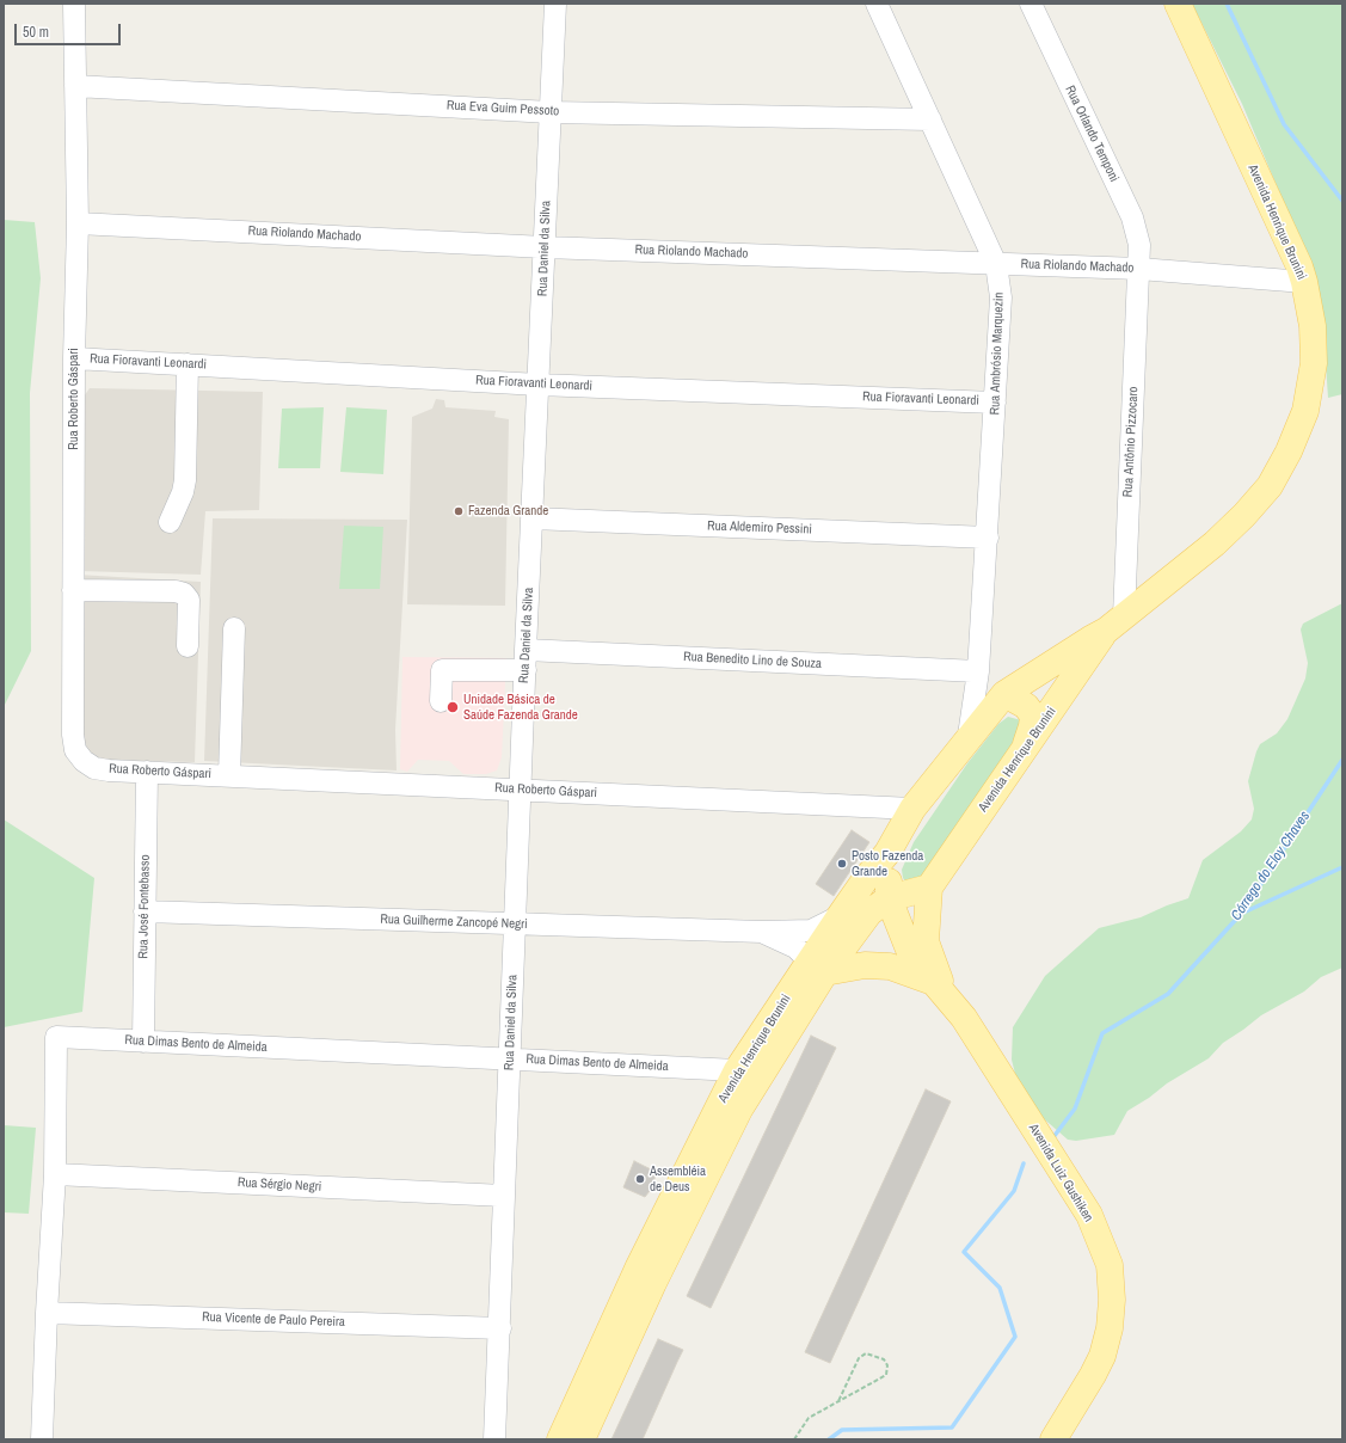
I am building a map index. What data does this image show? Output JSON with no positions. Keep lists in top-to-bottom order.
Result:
{
  "streets": {
    "main road": ["Avenida Henrique Brunini", "Avenida Luiz Gushiken"],
    "street": [
      "Rua Eva Guim Pessoto",
      "Rua Orlando Temponi",
      "Rua Riolando Machado",
      "Rua Daniel da Silva",
      "Rua Ambrósio Marquezin",
      "Rua Fioravanti Leonardi",
      "Rua Roberto Gáspari",
      "Rua Antônio Pizzocaro",
      "Rua Aldemiro Pessini",
      "Rua Benedito Lino de Souza",
      "Rua José Fontebasso",
      "Rua Guilherme Zancopé Negri",
      "Rua Dimas Bento de Almeida",
      "Rua Sérgio Negri",
      "Rua Vicente de Paulo Pereira"
    ]
  },
  "crossings": [
    ["Rua Eva Guim Pessoto", "Rua Daniel da Silva"],
    ["Rua Eva Guim Pessoto", "Rua Ambrósio Marquezin"],
    ["Rua Eva Guim Pessoto", "Rua Roberto Gáspari"],
    ["Rua Orlando Temponi", "Rua Riolando Machado"],
    ["Rua Orlando Temponi", "Rua Antônio Pizzocaro"],
    ["Avenida Henrique Brunini", "Rua Riolando Machado"],
    ["Avenida Henrique Brunini", "Rua Ambrósio Marquezin"],
    ["Avenida Henrique Brunini", "Rua Roberto Gáspari"],
    ["Avenida Henrique Brunini", "Rua Antônio Pizzocaro"],
    ["Avenida Henrique Brunini", "Rua Guilherme Zancopé Negri"],
    ["Avenida Henrique Brunini", "Rua Dimas Bento de Almeida"],
    ["Avenida Henrique Brunini", "Avenida Luiz Gushiken"],
    ["Rua Riolando Machado", "Rua Daniel da Silva"],
    ["Rua Riolando Machado", "Rua Ambrósio Marquezin"],
    ["Rua Riolando Machado", "Rua Roberto Gáspari"],
    ["Rua Riolando Machado", "Rua Antônio Pizzocaro"],
    ["Rua Daniel da Silva", "Rua Fioravanti Leonardi"],
    ["Rua Daniel da Silva", "Rua Roberto Gáspari"],
    ["Rua Daniel da Silva", "Rua Aldemiro Pessini"],
    ["Rua Daniel da Silva", "Rua Benedito Lino de Souza"],
    ["Rua Daniel da Silva", "Rua Guilherme Zancopé Negri"],
    ["Rua Daniel da Silva", "Rua Dimas Bento de Almeida"],
    ["Rua Daniel da Silva", "Rua Sérgio Negri"],
    ["Rua Daniel da Silva", "Rua Vicente de Paulo Pereira"],
    ["Rua Ambrósio Marquezin", "Rua Fioravanti Leonardi"],
    ["Rua Ambrósio Marquezin", "Rua Aldemiro Pessini"],
    ["Rua Ambrósio Marquezin", "Rua Benedito Lino de Souza"],
    ["Rua Fioravanti Leonardi", "Rua Roberto Gáspari"],
    ["Rua Roberto Gáspari", "Rua José Fontebasso"],
    ["Rua José Fontebasso", "Rua Guilherme Zancopé Negri"],
    ["Rua José Fontebasso", "Rua Dimas Bento de Almeida"],
    ["Rua Dimas Bento de Almeida", "Rua Sérgio Negri"],
    ["Rua Dimas Bento de Almeida", "Rua Vicente de Paulo Pereira"]
  ],
  "water": ["Córrego do Eloy Chaves"],
  "places": [
    "Fazenda Grande",
    "Unidade Básica de Saúde Fazenda Grande",
    "Posto Fazenda Grande",
    "Assembléia de Deus"
  ],
  "scale_bar": "50 m"
}
